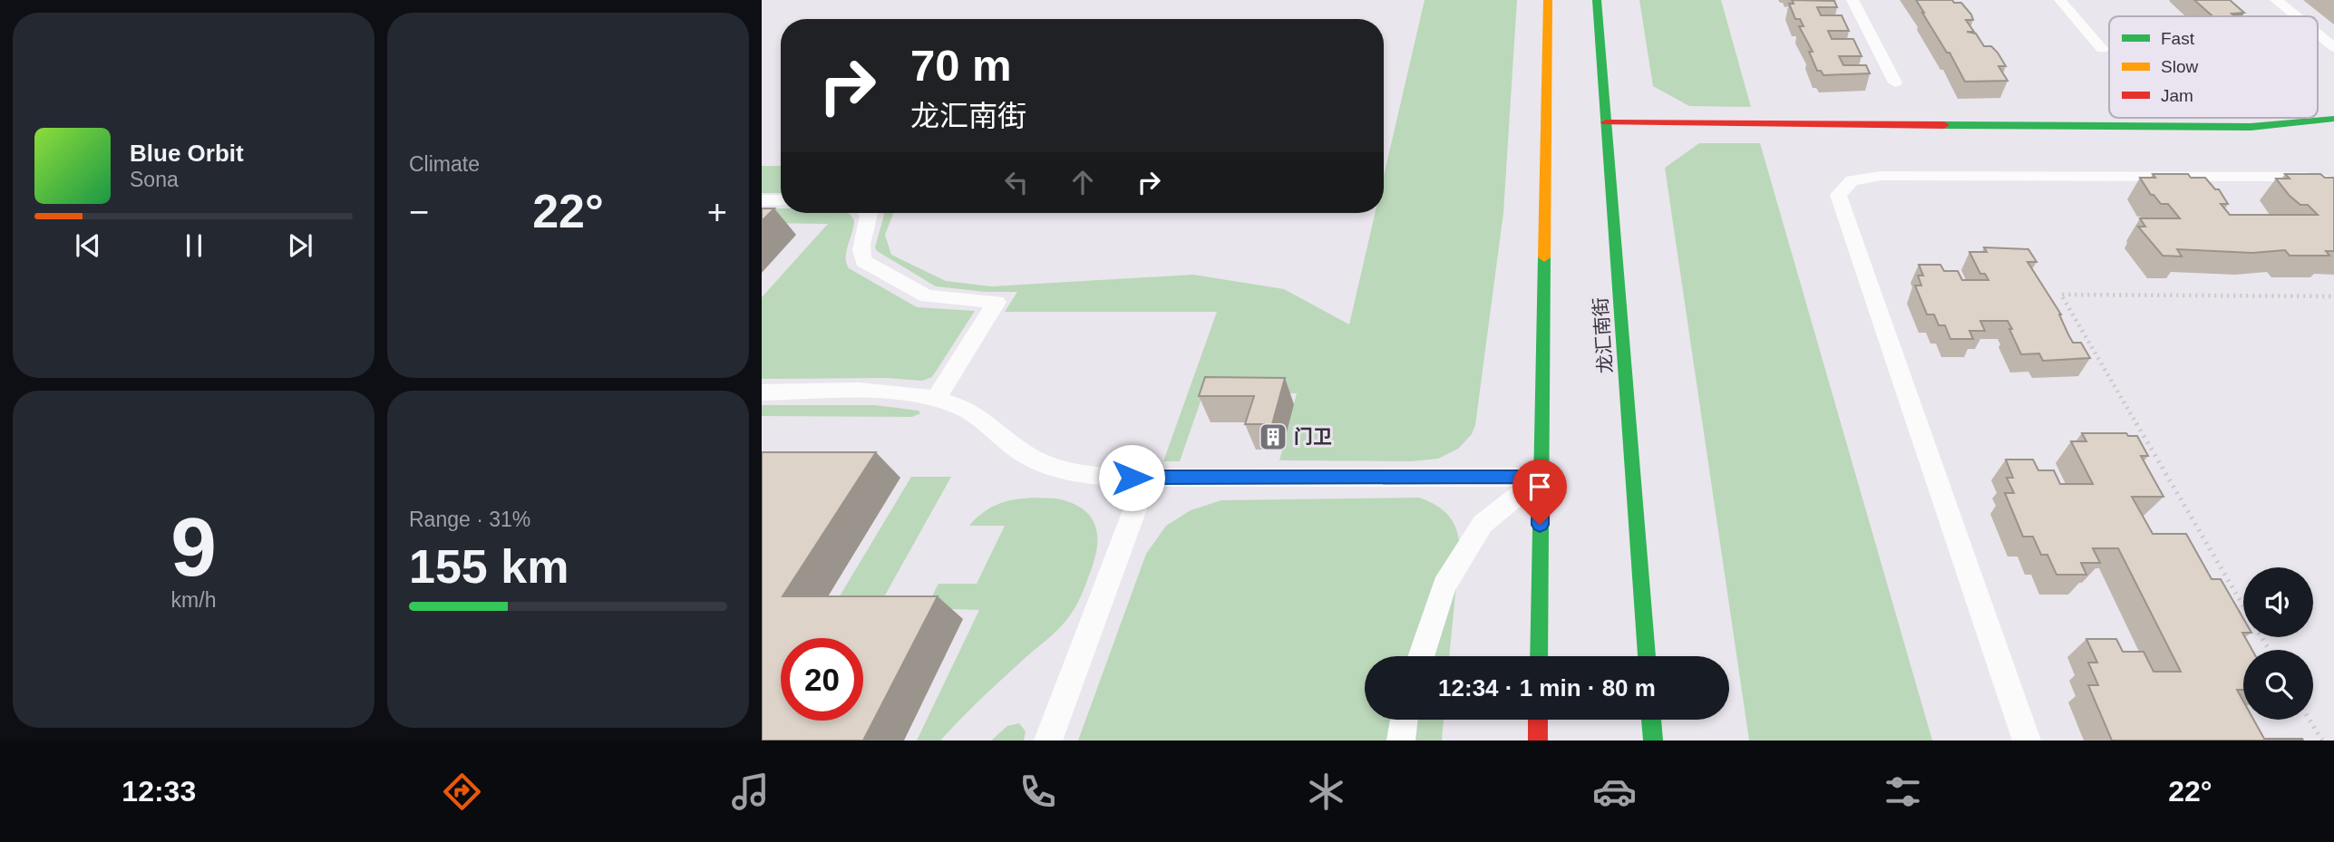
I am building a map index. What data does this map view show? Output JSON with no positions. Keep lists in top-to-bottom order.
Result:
{
  "streets": {
    "main road": ["龙汇南街"]
  },
  "places": {
    "building": ["门卫"]
  },
  "legend": ["Fast", "Slow", "Jam"],
  "page": {
    "tile": [
      "Climate",
      ["9", "km/h"],
      ["Range · 31%", "155 km"]
    ],
    "turn": ["70 m", "龙汇南街"],
    "song": ["Blue Orbit", "Sona"],
    "heat": ["−", "22°", "+"],
    "limit": "20",
    "trip": "12:34 · 1 min · 80 m",
    "tabs": ["12:33", "22°"]
  }
}
